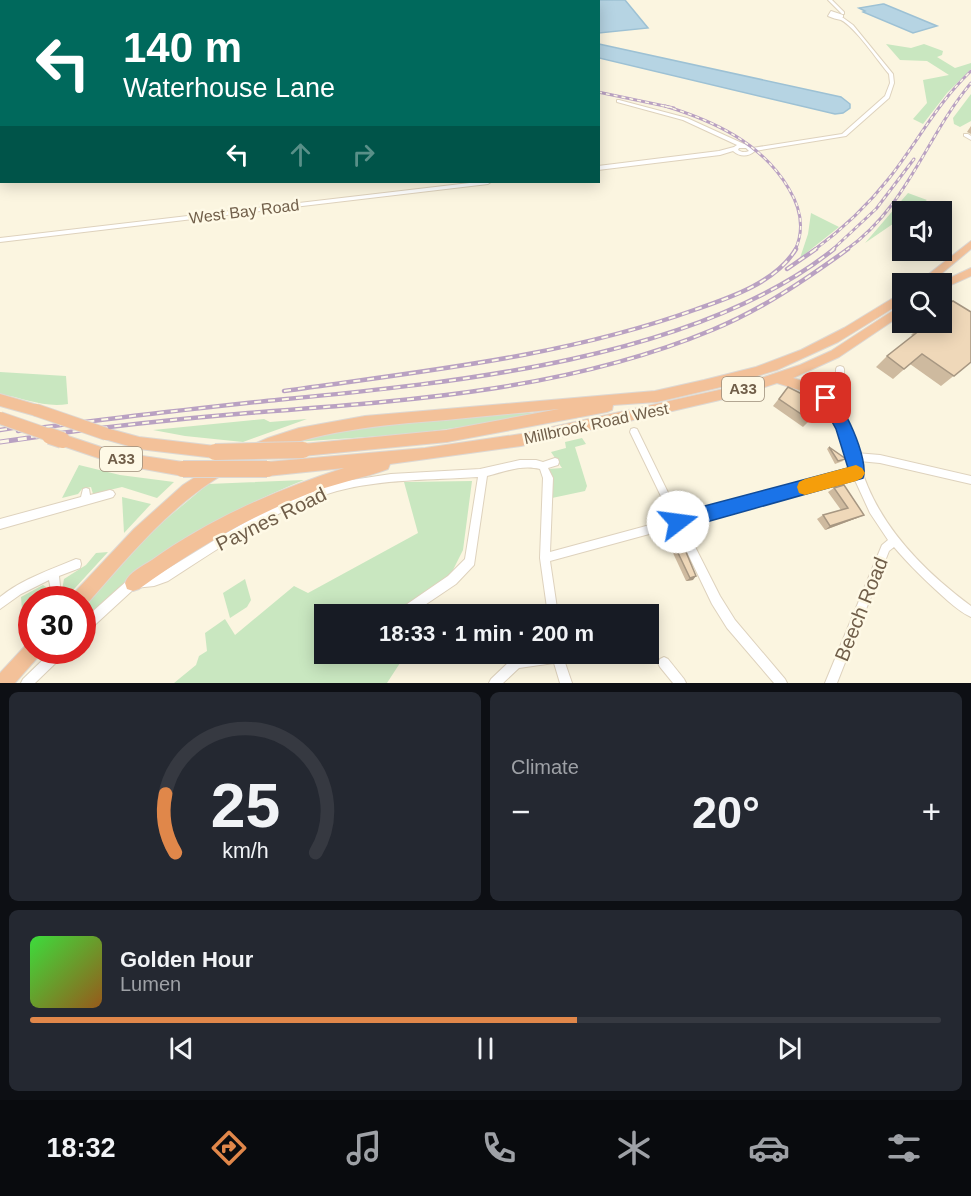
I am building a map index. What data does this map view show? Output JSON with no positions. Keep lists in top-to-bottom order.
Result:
{
  "streets": {
    "highway": ["A33", "Millbrook Road West"],
    "street": ["West Bay Road", "Paynes Road", "Beech Road"]
  },
  "page": {
    "turn": ["140 m", "Waterhouse Lane"],
    "limit": "30",
    "trip": "18:33 · 1 min · 200 m",
    "tile": "Climate",
    "heat": ["−", "20°", "+"],
    "song": ["Golden Hour", "Lumen"],
    "tabs": "18:32",
    "gauge": ["25", "km/h"]
  }
}
